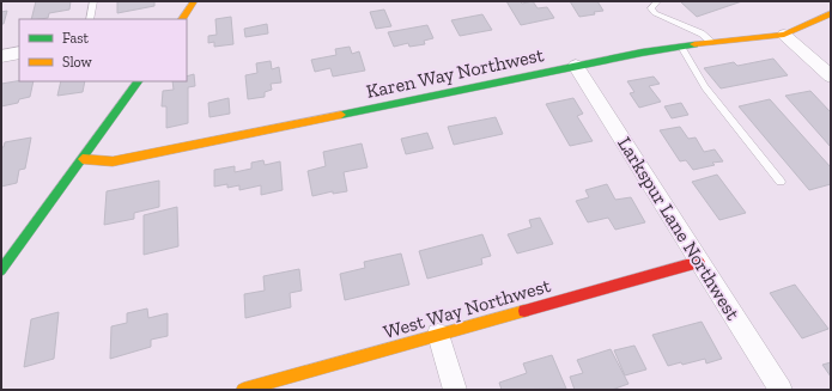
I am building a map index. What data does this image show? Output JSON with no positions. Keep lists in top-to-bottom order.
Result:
{
  "streets": {
    "street": ["Karen Way Northwest", "Larkspur Lane Northwest", "West Way Northwest"]
  },
  "crossings": [
    ["Karen Way Northwest", "Larkspur Lane Northwest"],
    ["Larkspur Lane Northwest", "West Way Northwest"]
  ],
  "legend": ["Fast", "Slow"]
}
